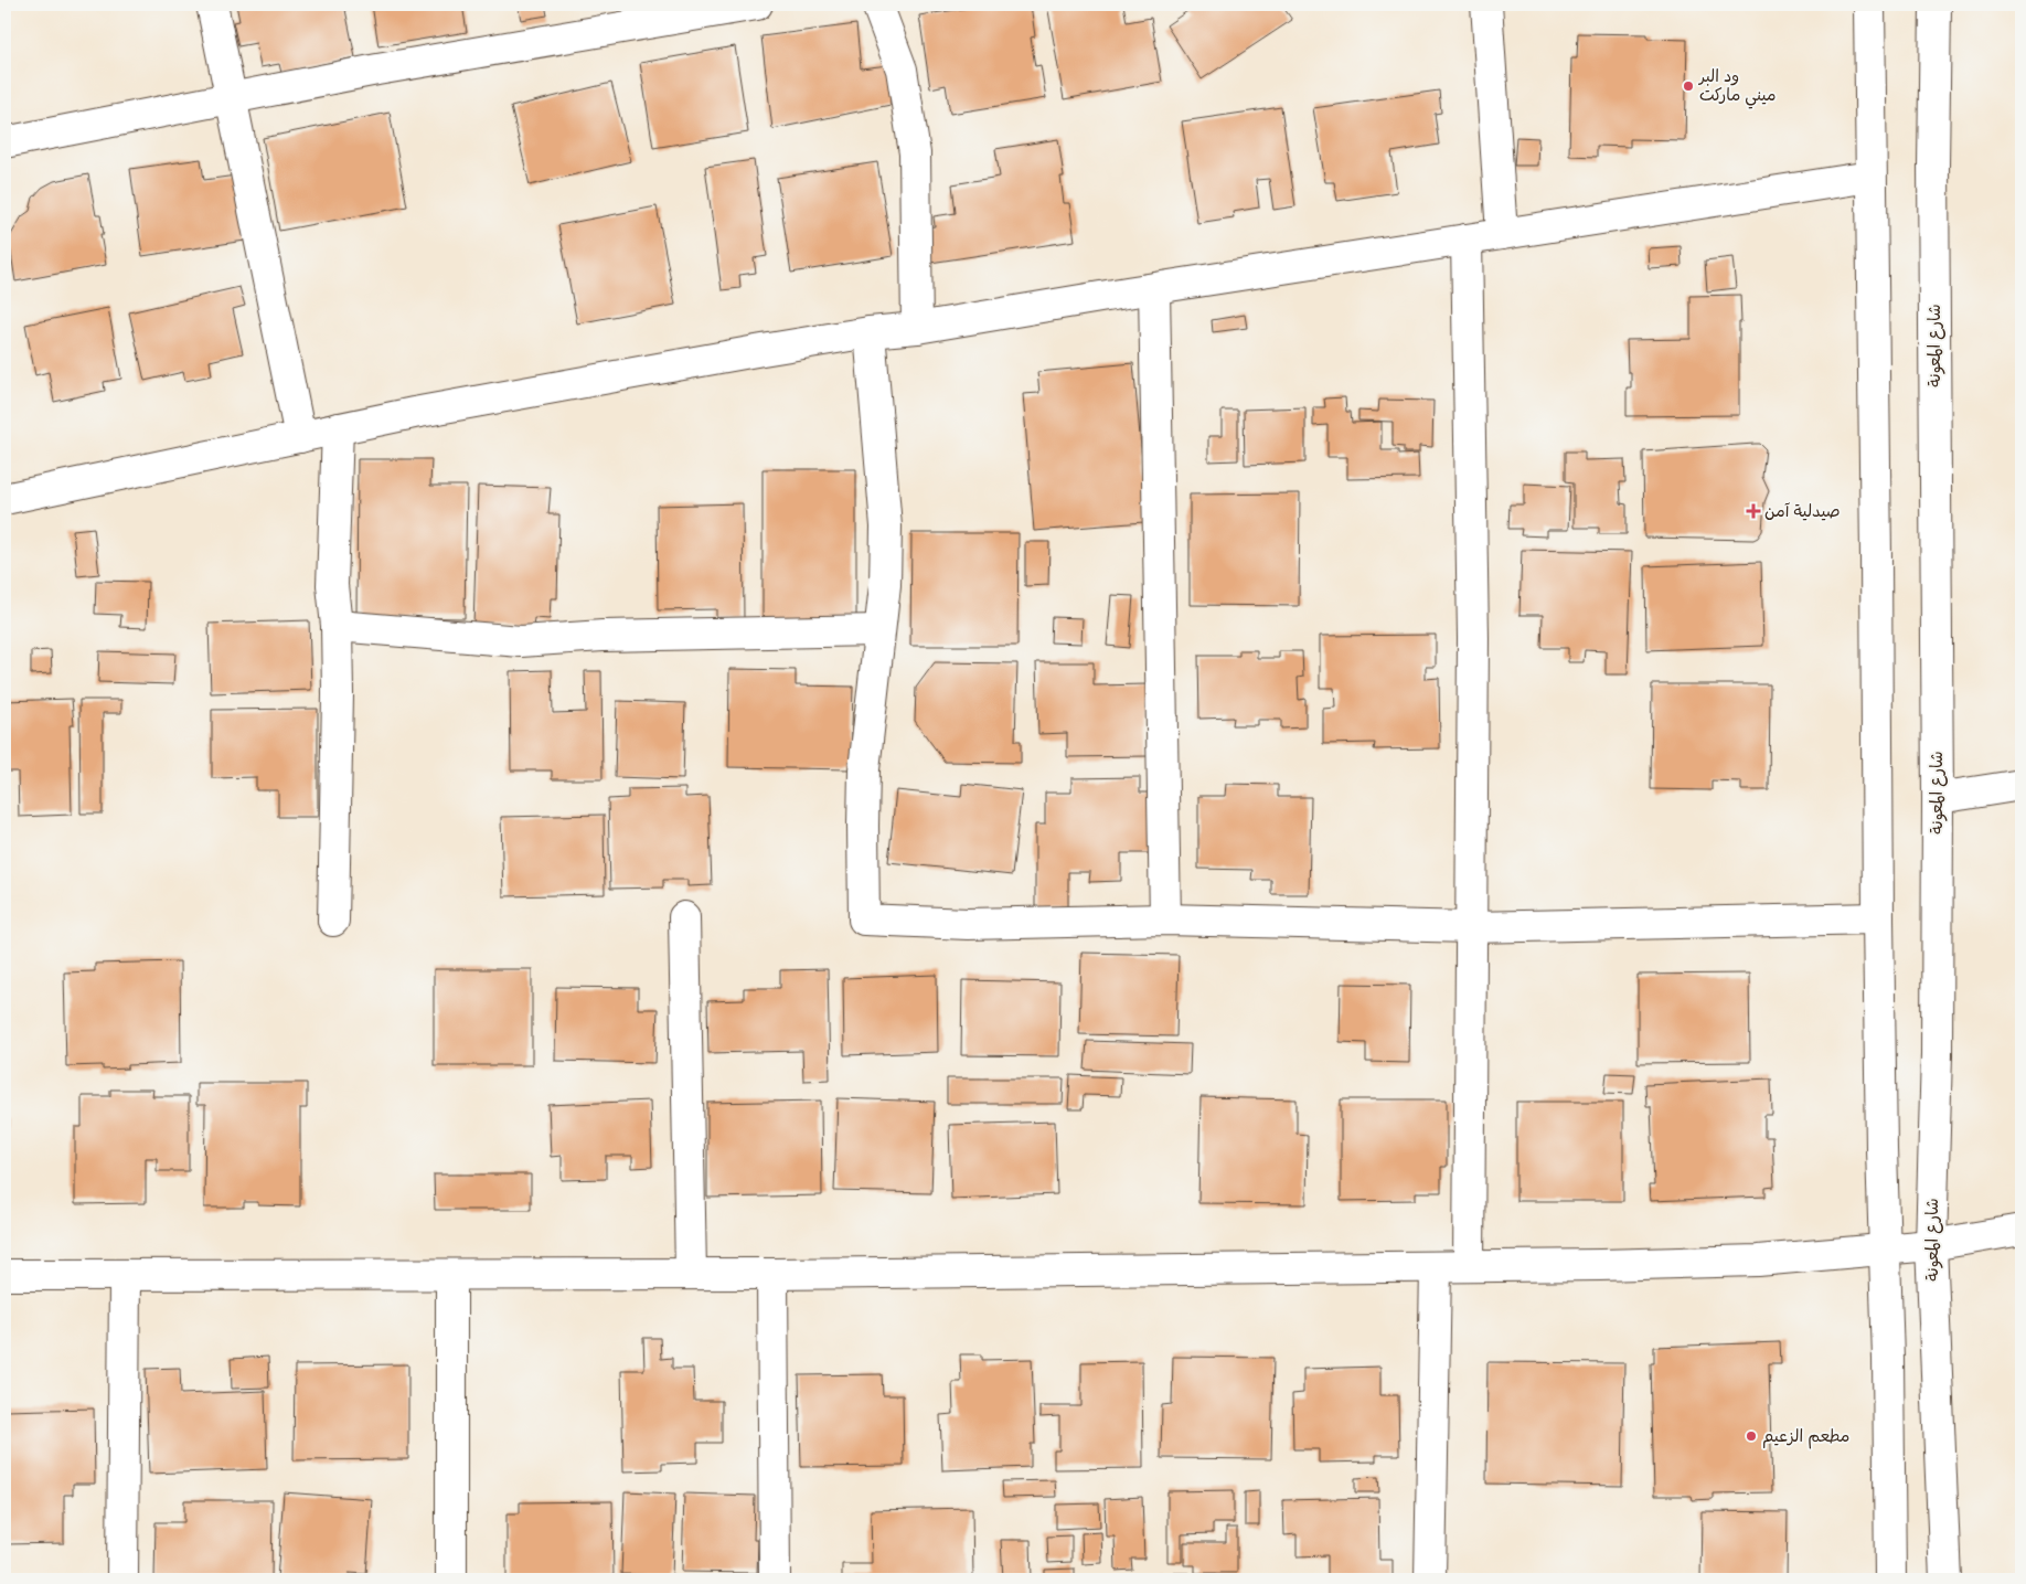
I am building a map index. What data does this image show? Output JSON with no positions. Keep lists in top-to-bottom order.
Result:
{
  "streets": {
    "main road": ["شارع المعونة"]
  },
  "places": {
    "other": ["ود البر ميني ماركت", "مطعم الزعيم"],
    "health": ["صيدلية آمن"]
  }
}
